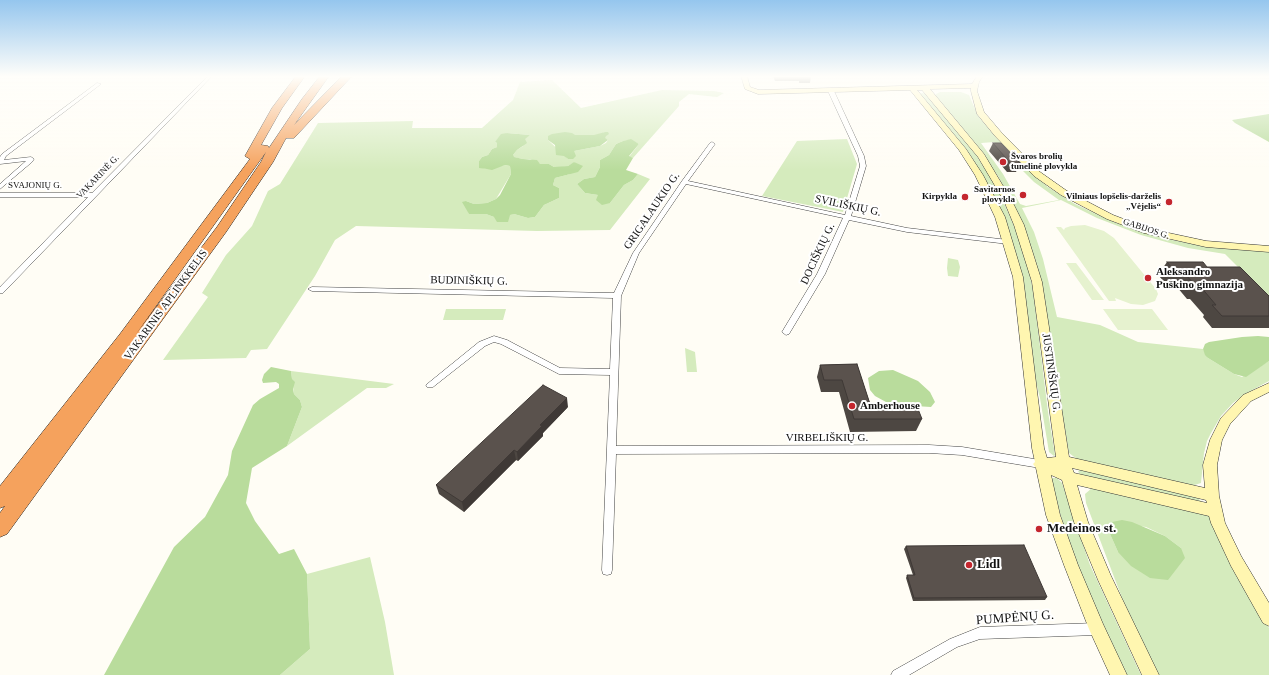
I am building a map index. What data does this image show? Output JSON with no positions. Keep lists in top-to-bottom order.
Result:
{
  "streets": {
    "highway": ["VAKARINIS APLINKKELIS"],
    "main road": ["GABIJOS G.", "JUSTINIŠKIŲ G."],
    "street": [
      "VAKARINĖ G.",
      "SVAJONIŲ G.",
      "SVILIŠKIŲ G.",
      "GRIGALAUKIO G.",
      "DOCIŠKIŲ G.",
      "BUDINIŠKIŲ G.",
      "VIRBELIŠKIŲ G.",
      "PUMPĖNŲ G."
    ]
  },
  "crossings": [
    ["VAKARINĖ G.", "SVAJONIŲ G."],
    ["SVILIŠKIŲ G.", "GRIGALAUKIO G."],
    ["SVILIŠKIŲ G.", "DOCIŠKIŲ G."],
    ["SVILIŠKIŲ G.", "JUSTINIŠKIŲ G."],
    ["GRIGALAUKIO G.", "BUDINIŠKIŲ G."],
    ["GRIGALAUKIO G.", "VIRBELIŠKIŲ G."],
    ["JUSTINIŠKIŲ G.", "VIRBELIŠKIŲ G."],
    ["JUSTINIŠKIŲ G.", "PUMPĖNŲ G."]
  ],
  "places": [
    "Švaros brolių tunelinė plovykla",
    "Savitarnos plovykla",
    "Kirpykla",
    "Vilniaus lopšelis-darželis „Vėjelis“",
    "Aleksandro Puškino gimnazija",
    "Amberhouse",
    "Medeinos st.",
    "Lidl"
  ]
}
